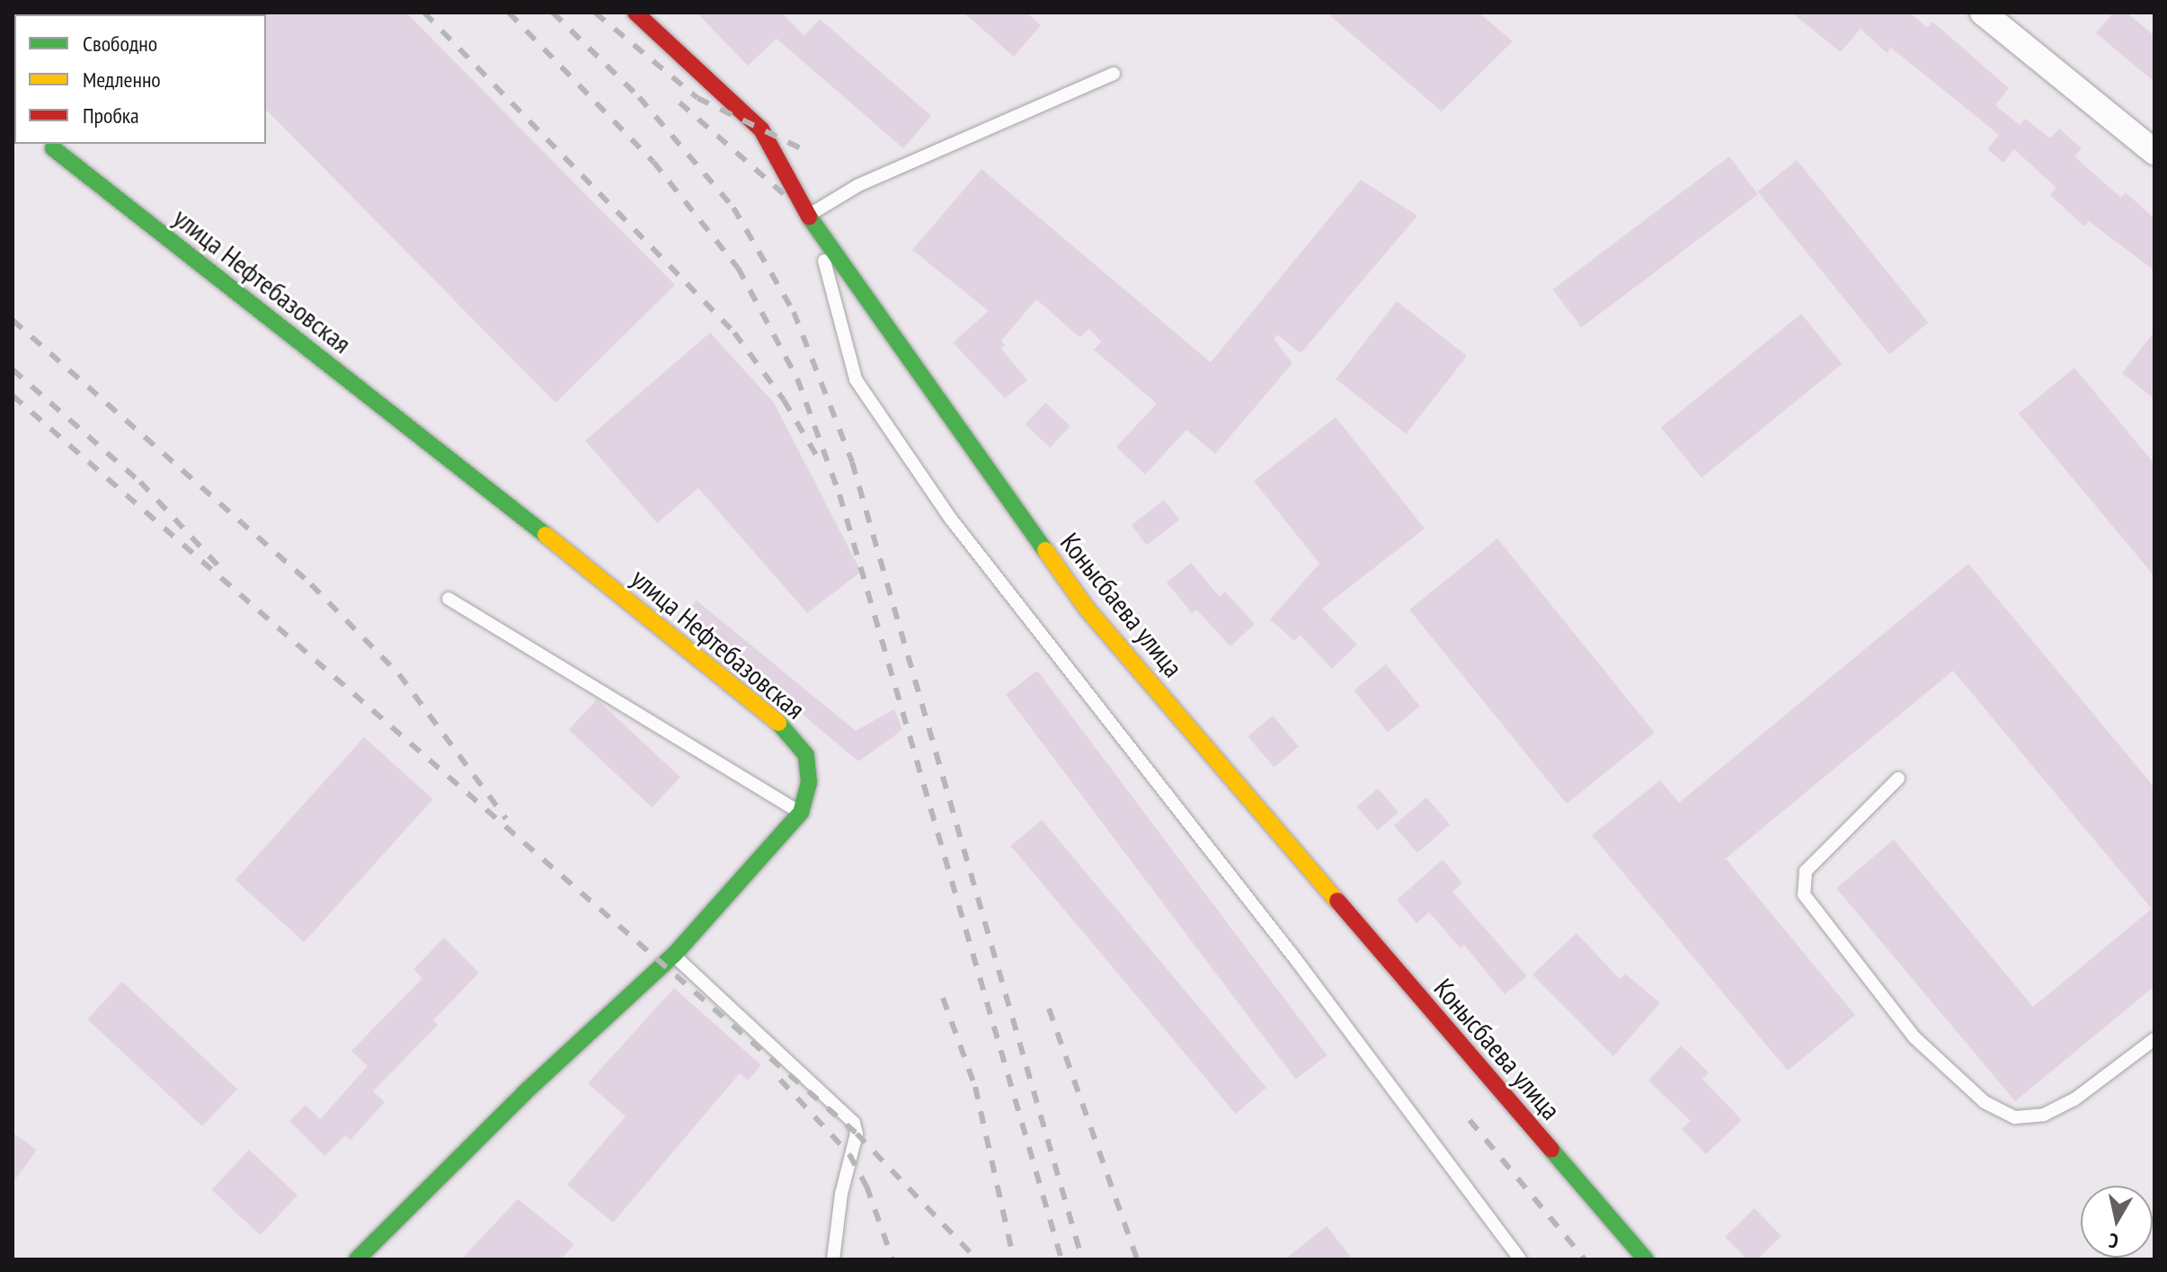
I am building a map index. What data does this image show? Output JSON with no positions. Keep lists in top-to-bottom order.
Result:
{
  "streets": {
    "street": ["улица Нефтебазовская", "Конысбаева улица"]
  },
  "legend": ["Свободно", "Медленно", "Пробка"],
  "north": "bottom"
}
